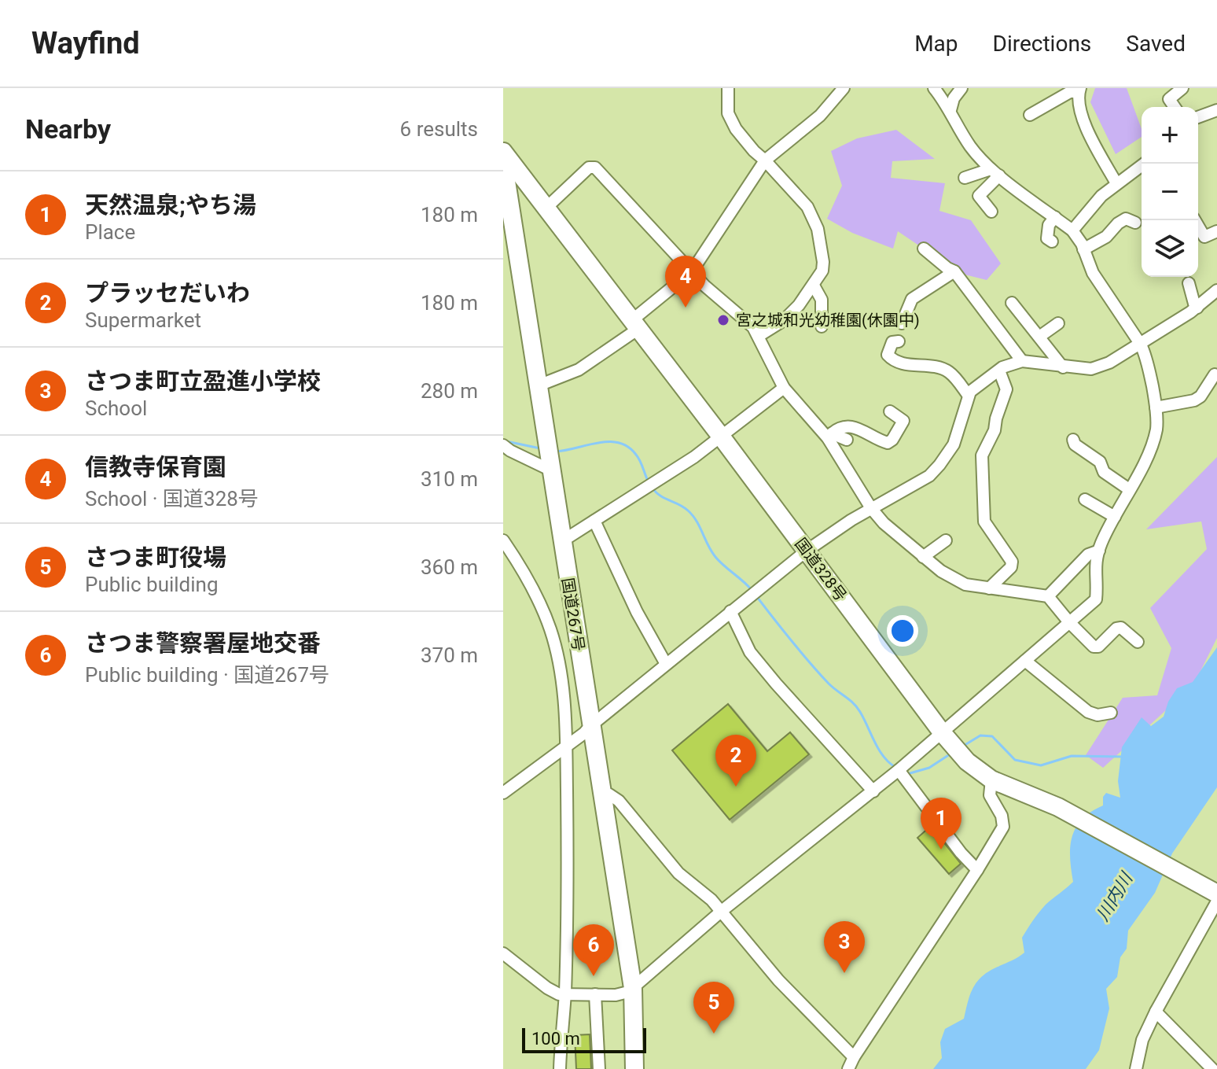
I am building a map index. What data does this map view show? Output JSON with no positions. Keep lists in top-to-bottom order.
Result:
{
  "streets": {
    "highway": ["国道328号", "国道267号"]
  },
  "water": ["川内川"],
  "places": ["宮之城和光幼稚園(休園中)"],
  "scale_bar": "100 m",
  "page": {
    "header": "Wayfind",
    "nav": ["Map", "Directions", "Saved"],
    "heading": ["Nearby", "6 results"],
    "map_buttons": ["+", "−"],
    "list": [
      {
        "mark": "1",
        "name": "天然温泉;やち湯",
        "note": "Place",
        "value": "180 m"
      },
      {
        "mark": "2",
        "name": "プラッセだいわ",
        "note": "Supermarket",
        "value": "180 m"
      },
      {
        "mark": "3",
        "name": "さつま町立盈進小学校",
        "note": "School",
        "value": "280 m"
      },
      {
        "mark": "4",
        "name": "信教寺保育園",
        "note": "School · 国道328号",
        "value": "310 m"
      },
      {
        "mark": "5",
        "name": "さつま町役場",
        "note": "Public building",
        "value": "360 m"
      },
      {
        "mark": "6",
        "name": "さつま警察署屋地交番",
        "note": "Public building · 国道267号",
        "value": "370 m"
      }
    ],
    "pins": [
      "4",
      "2",
      "1",
      "3",
      "6",
      "5"
    ],
    "scale": "100 m"
  }
}
